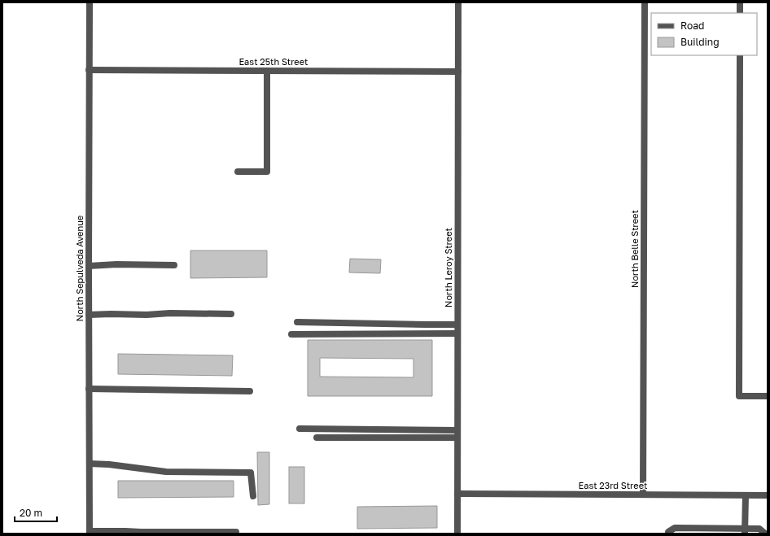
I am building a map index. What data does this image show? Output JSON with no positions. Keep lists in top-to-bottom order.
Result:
{
  "streets": {
    "street": [
      "East 25th Street",
      "North Belle Street",
      "North Leroy Street",
      "North Sepulveda Avenue",
      "East 23rd Street"
    ]
  },
  "crossings": [
    ["East 25th Street", "North Leroy Street"],
    ["East 25th Street", "North Sepulveda Avenue"],
    ["North Belle Street", "East 23rd Street"],
    ["North Leroy Street", "East 23rd Street"]
  ],
  "legend": ["Road", "Building"],
  "scale_bar": "20 m"
}
